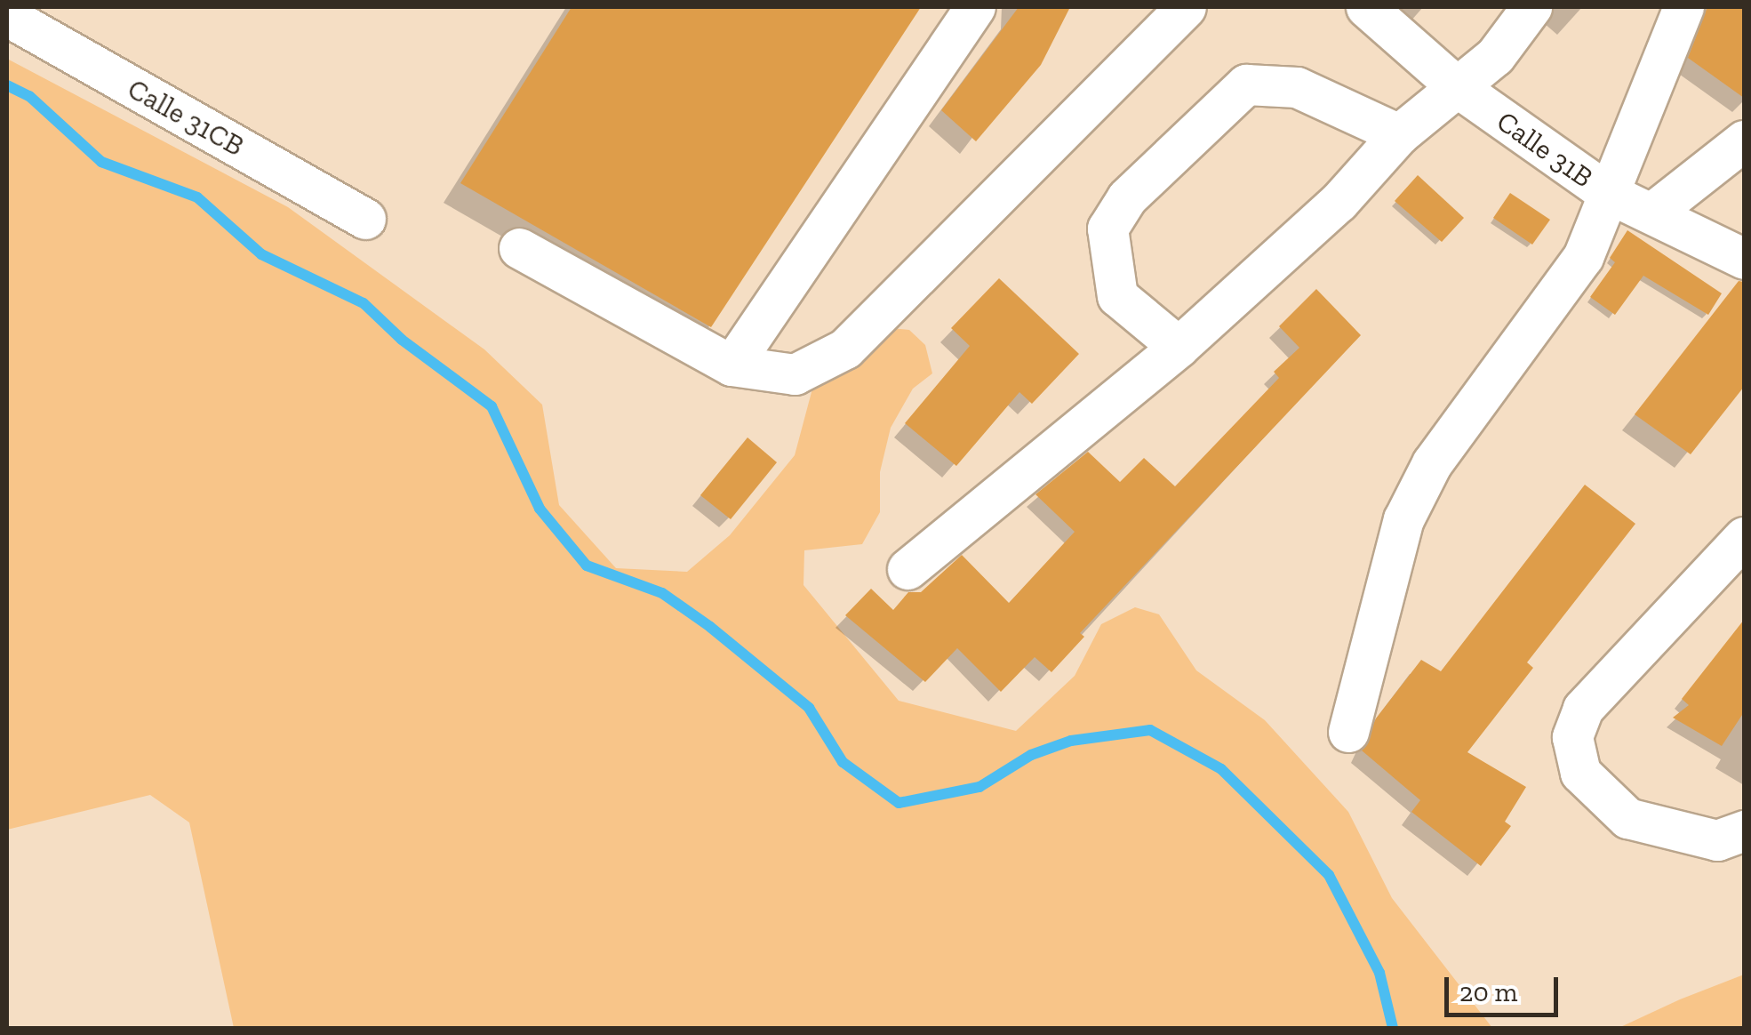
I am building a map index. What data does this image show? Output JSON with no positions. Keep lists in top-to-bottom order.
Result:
{
  "streets": {
    "street": ["Calle 31CB", "Calle 31B"]
  },
  "scale_bar": "20 m"
}
